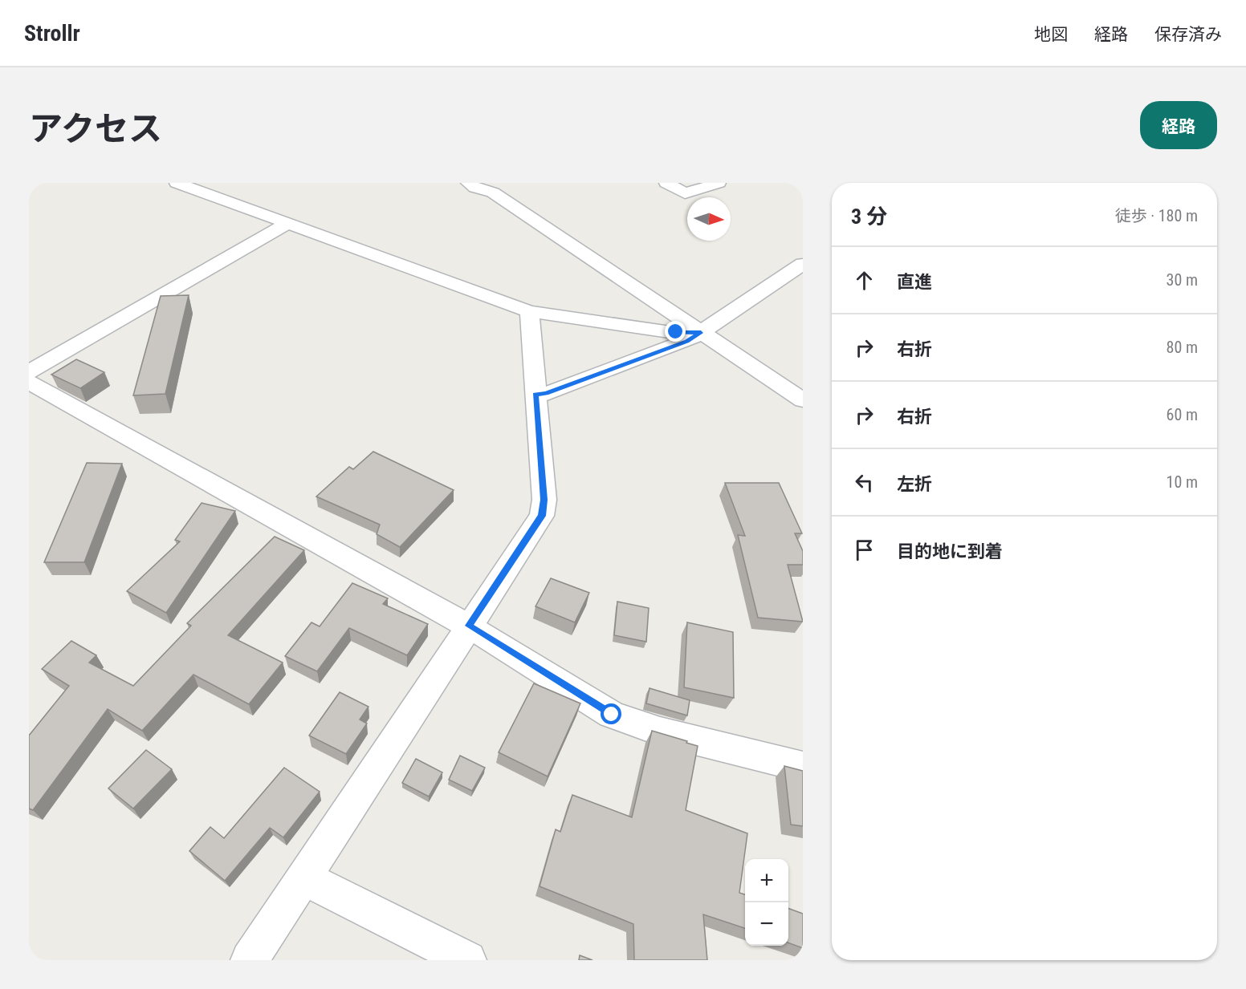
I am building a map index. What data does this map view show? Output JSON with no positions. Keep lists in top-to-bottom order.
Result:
{
  "north": "right",
  "page": {
    "header": "Strollr",
    "nav": ["地図", "経路", "保存済み"],
    "title": "アクセス",
    "buttons": "経路",
    "heading": ["3 分", "徒歩 · 180 m"],
    "list": [
      ["直進", "30 m"],
      ["右折", "80 m"],
      ["右折", "60 m"],
      ["左折", "10 m"],
      "目的地に到着"
    ],
    "map_buttons": ["+", "−"]
  }
}
